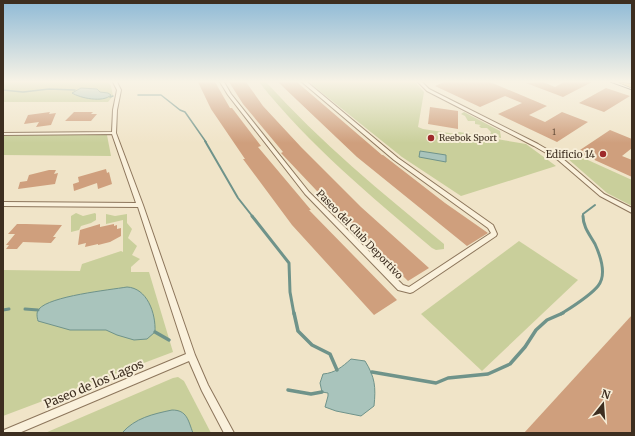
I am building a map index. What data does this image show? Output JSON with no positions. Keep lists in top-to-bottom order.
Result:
{
  "streets": {
    "street": ["Paseo del Club Deportivo", "Paseo de los Lagos"]
  },
  "places": ["Reebok Sport", "Edificio 14"],
  "house_numbers": ["1"],
  "north": "top"
}
